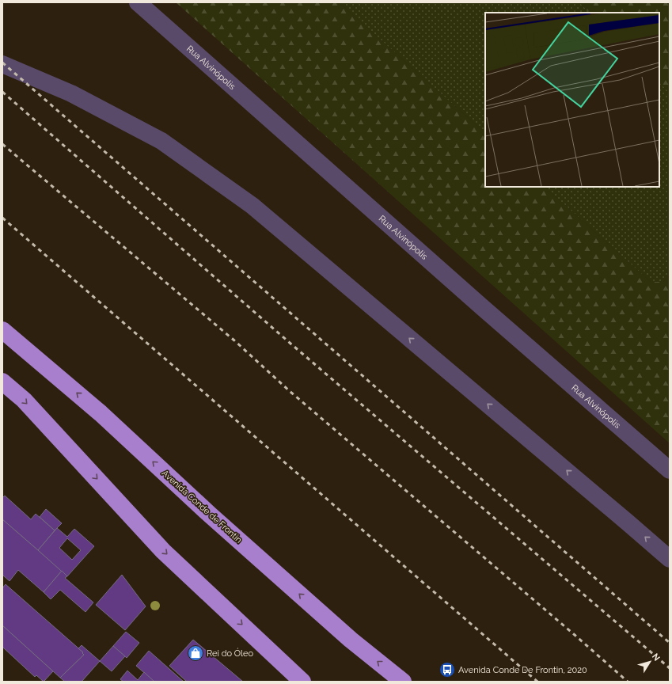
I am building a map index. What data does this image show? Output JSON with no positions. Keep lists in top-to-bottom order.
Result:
{
  "streets": {
    "highway": ["Avenida Conde de Frontin"],
    "street": ["Rua Alvinópolis"]
  },
  "places": {
    "shop": ["Rei do Óleo"],
    "bus stop": ["Avenida Conde De Frontin, 2020"]
  },
  "north": "top right"
}
